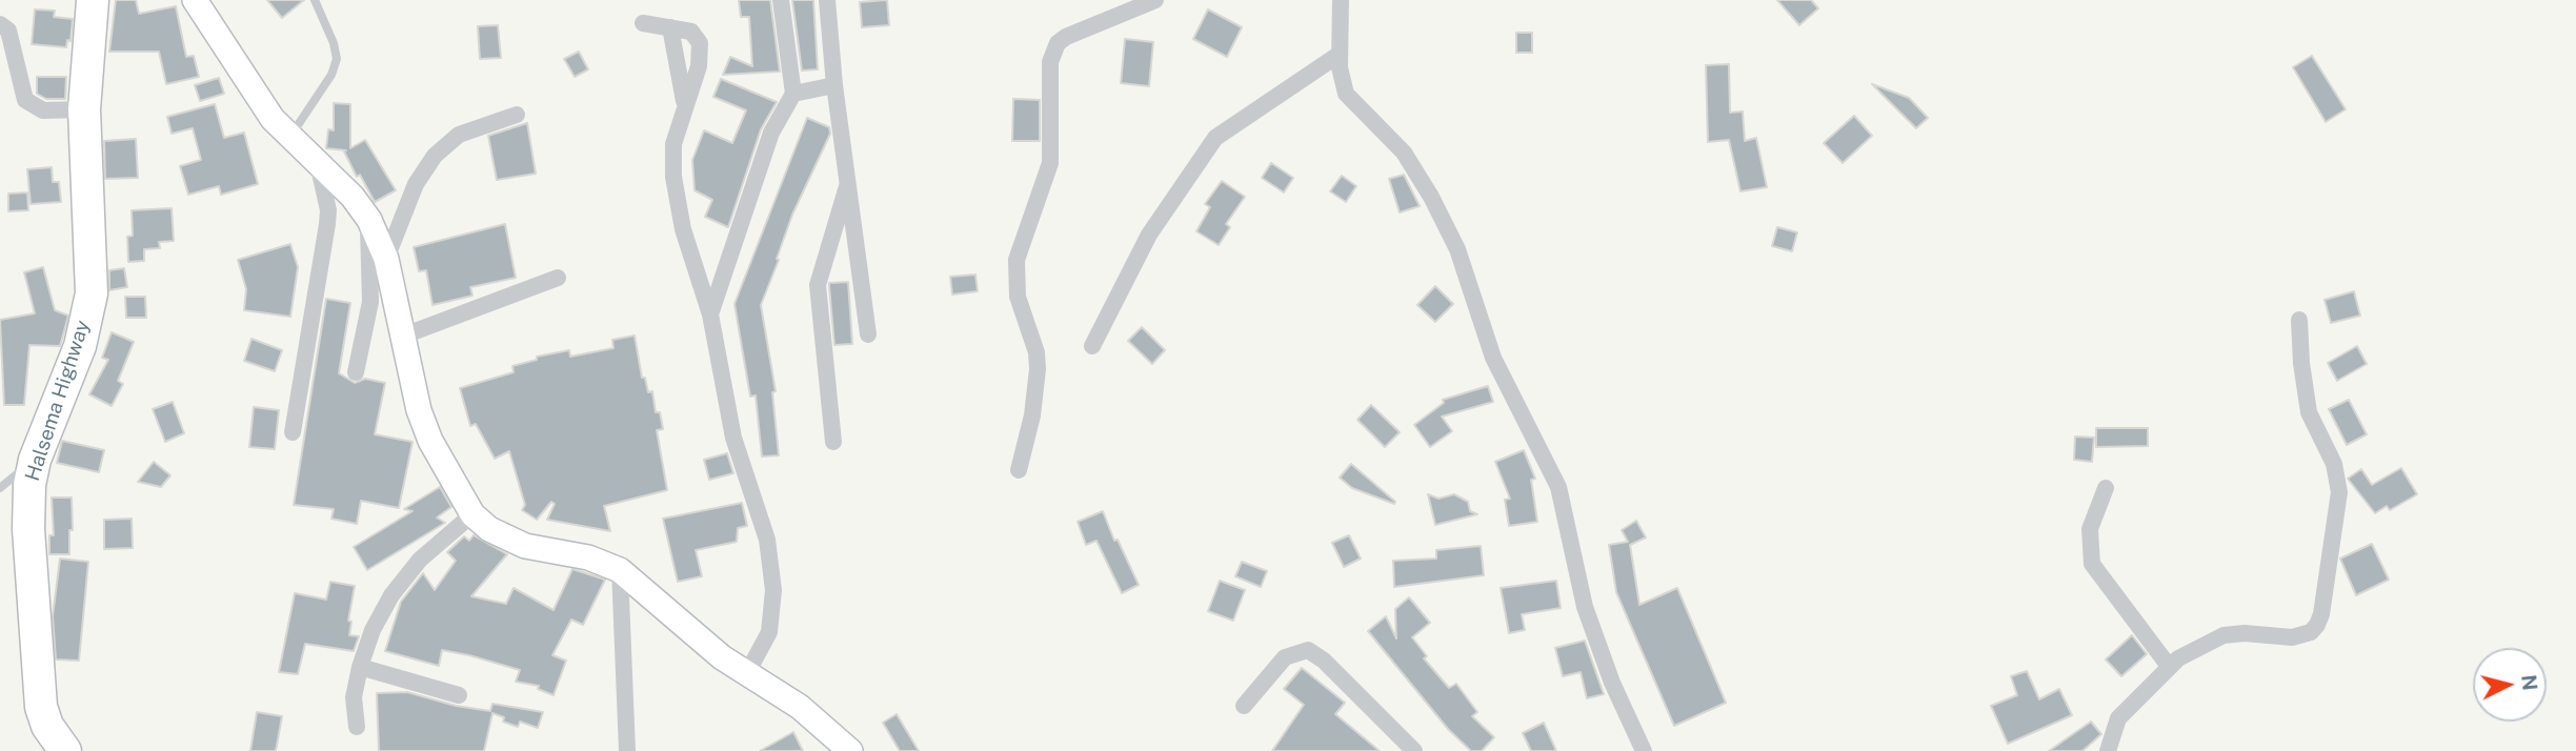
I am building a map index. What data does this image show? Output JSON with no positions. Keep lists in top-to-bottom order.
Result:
{
  "streets": {
    "highway": ["Halsema Highway"]
  },
  "north": "right"
}
